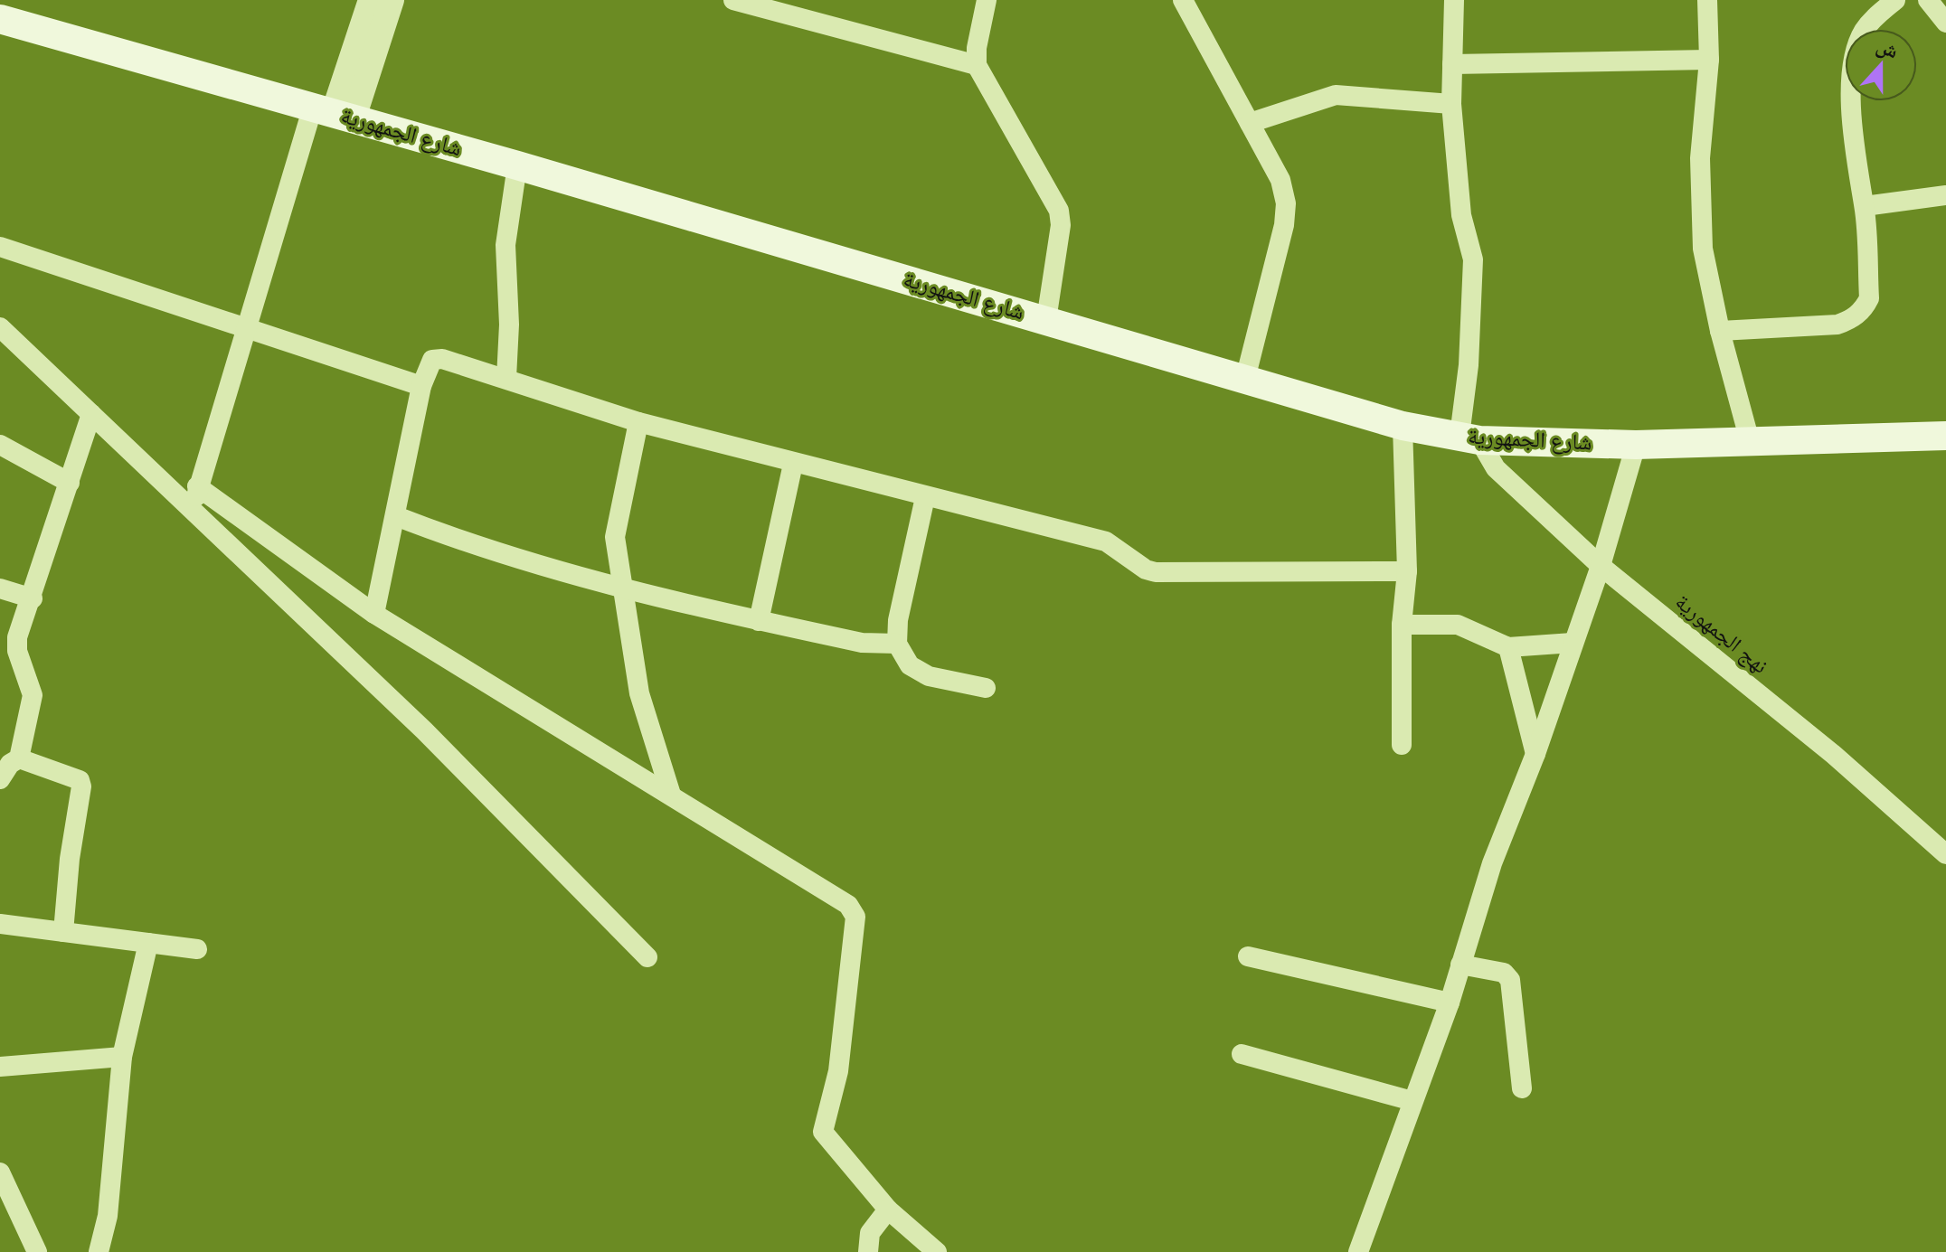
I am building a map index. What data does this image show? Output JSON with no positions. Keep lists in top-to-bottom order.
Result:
{
  "streets": {
    "main road": ["شارع الجمهورية"],
    "street": ["نهج الجمهورية"]
  },
  "crossings": [
    ["شارع الجمهورية", "نهج الجمهورية"]
  ],
  "north": "top"
}
